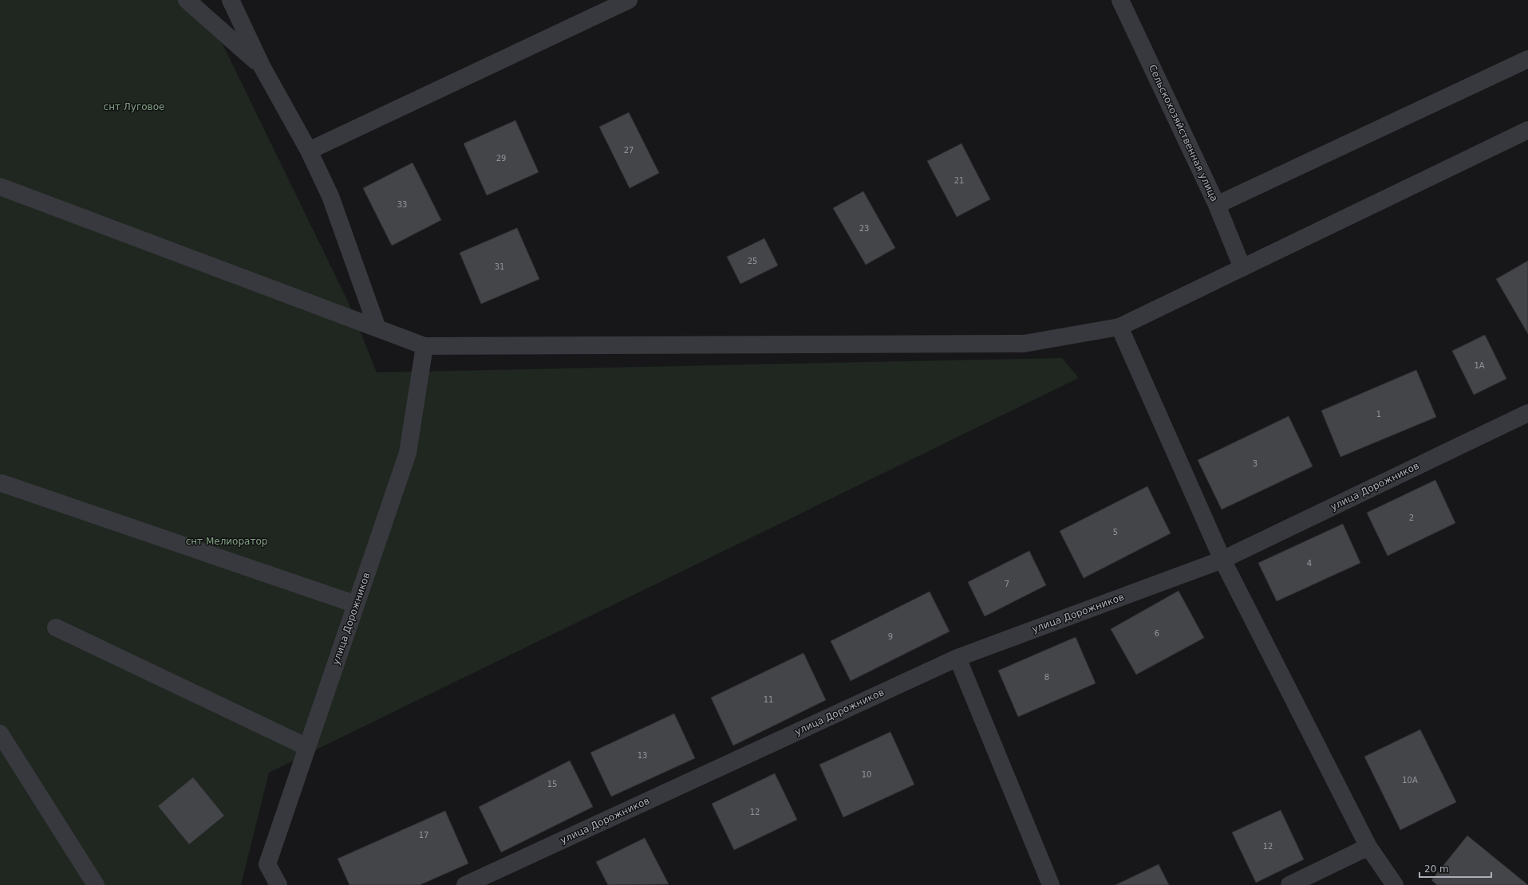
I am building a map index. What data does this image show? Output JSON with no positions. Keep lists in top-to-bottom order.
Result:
{
  "streets": {
    "street": ["Сельскохозяйственная улица", "улица Дорожников"]
  },
  "parks": ["снт Луговое", "снт Мелиоратор"],
  "house_numbers": [
    "27",
    "29",
    "21",
    "33",
    "23",
    "25",
    "31",
    "1А",
    "1",
    "3",
    "2",
    "5",
    "4",
    "7",
    "6",
    "9",
    "8",
    "11",
    "13",
    "10",
    "10А",
    "15",
    "12",
    "17",
    "12"
  ],
  "scale_bar": "20 m"
}
